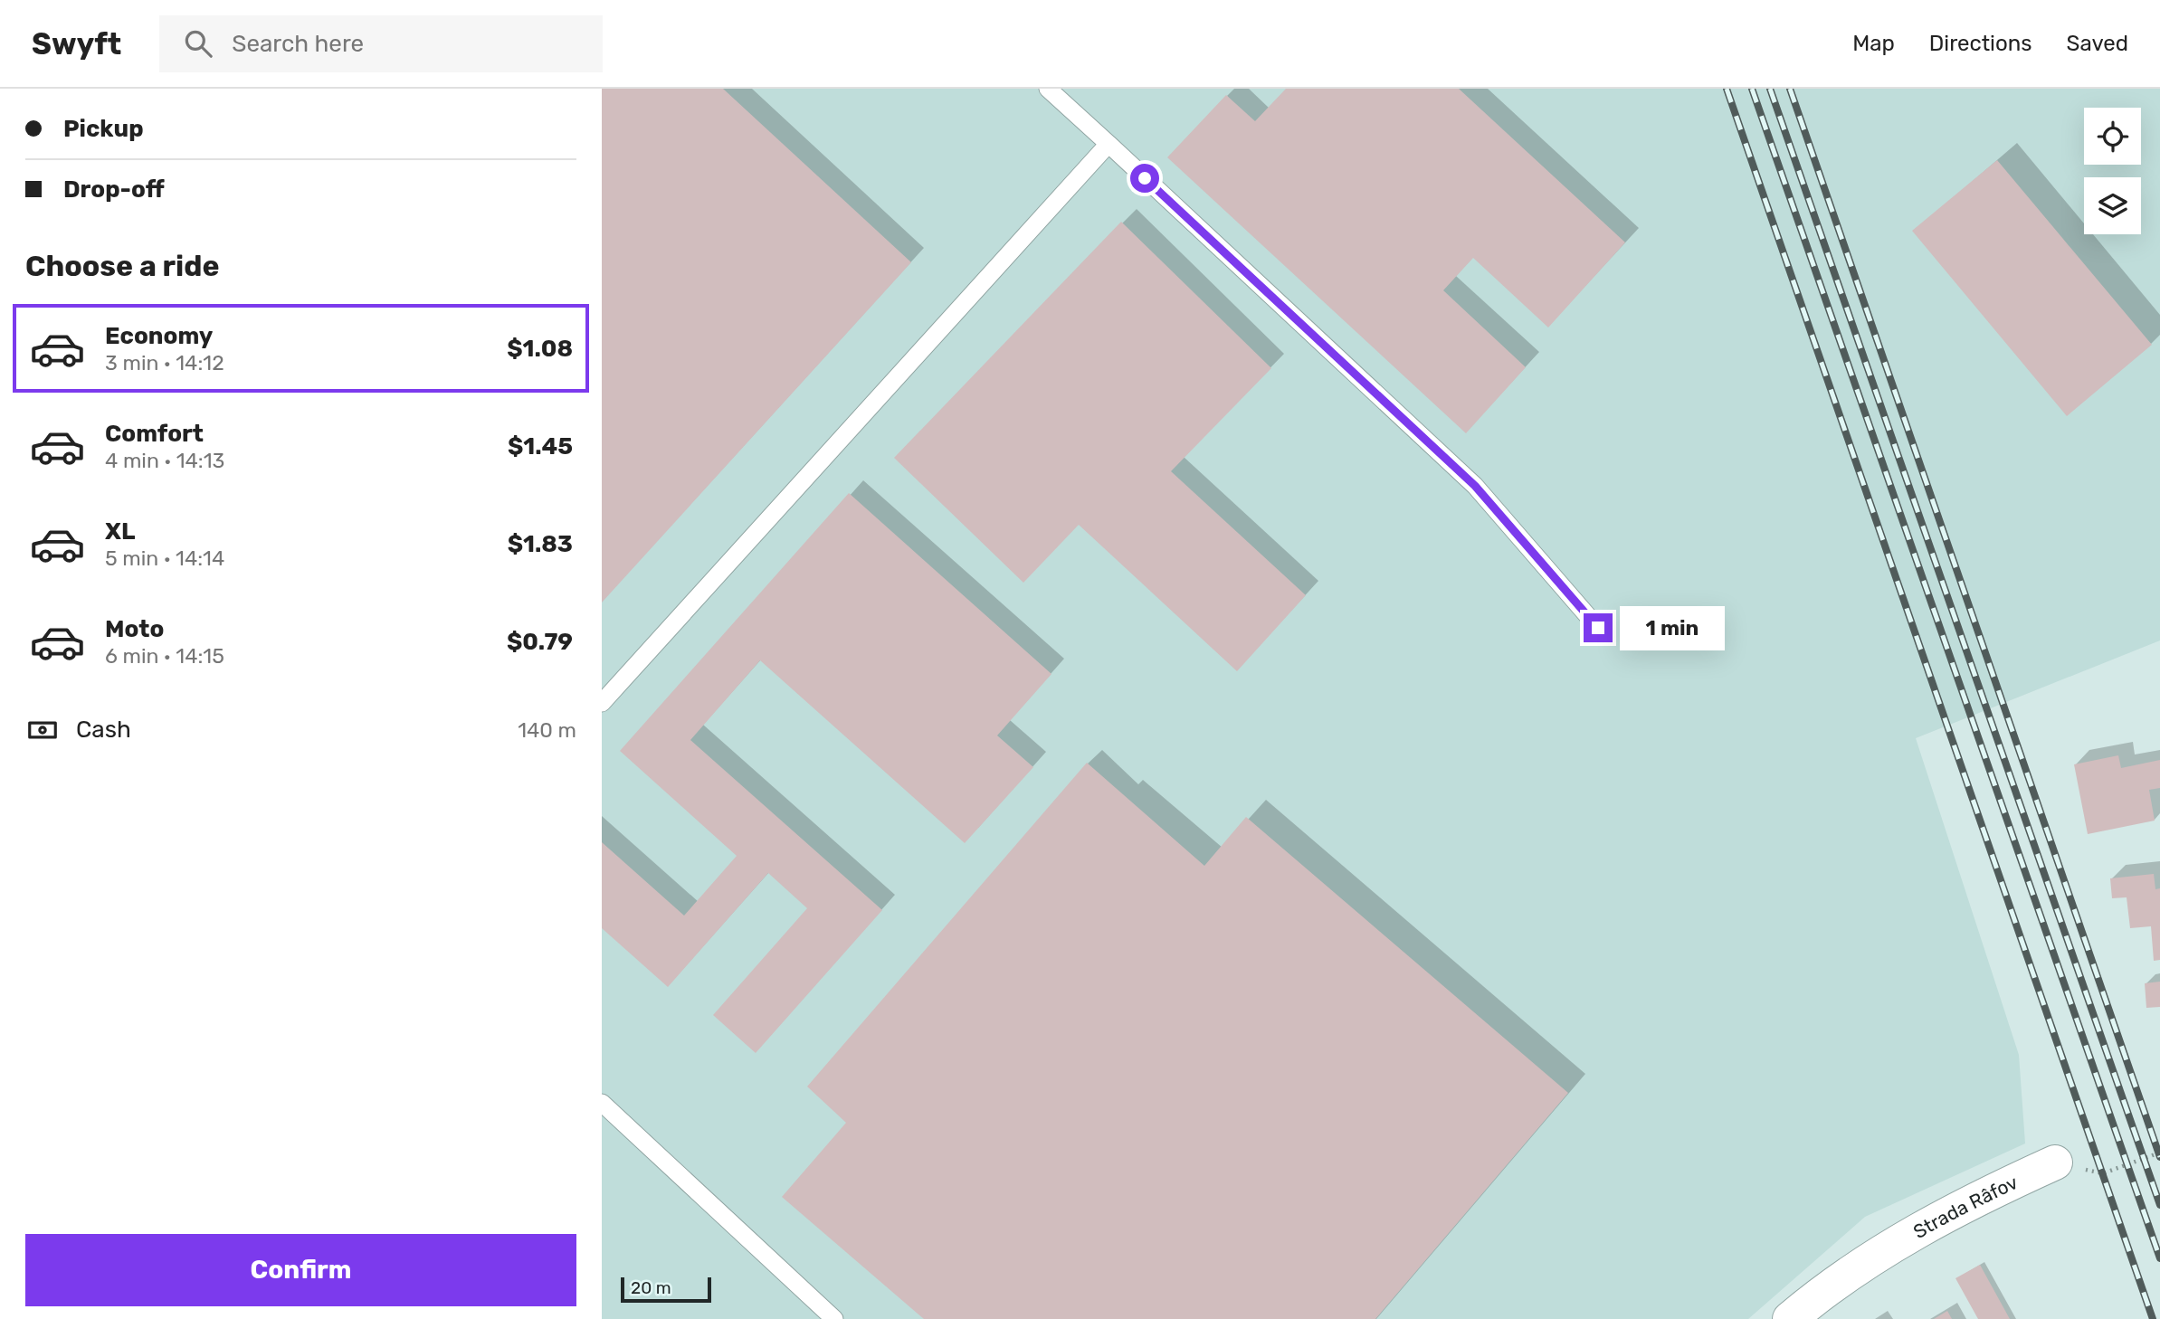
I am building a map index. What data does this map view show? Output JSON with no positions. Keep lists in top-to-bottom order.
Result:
{
  "streets": {
    "street": ["Strada Râfov"]
  },
  "scale_bar": "20 m",
  "page": {
    "header": "Swyft",
    "search": "Search here",
    "nav": ["Map", "Directions", "Saved"],
    "banner": ["Pickup", "Drop-off"],
    "heading": "Choose a ride",
    "list": [
      {
        "name": "Economy",
        "note": "3 min · 14:12",
        "value": "$1.08"
      },
      {
        "name": "Comfort",
        "note": "4 min · 14:13",
        "value": "$1.45"
      },
      {
        "name": "XL",
        "note": "5 min · 14:14",
        "value": "$1.83"
      },
      {
        "name": "Moto",
        "note": "6 min · 14:15",
        "value": "$0.79"
      }
    ],
    "bubble": "1 min",
    "pay": ["Cash", "140 m"],
    "buttons": "Confirm",
    "scale": "20 m"
  }
}
